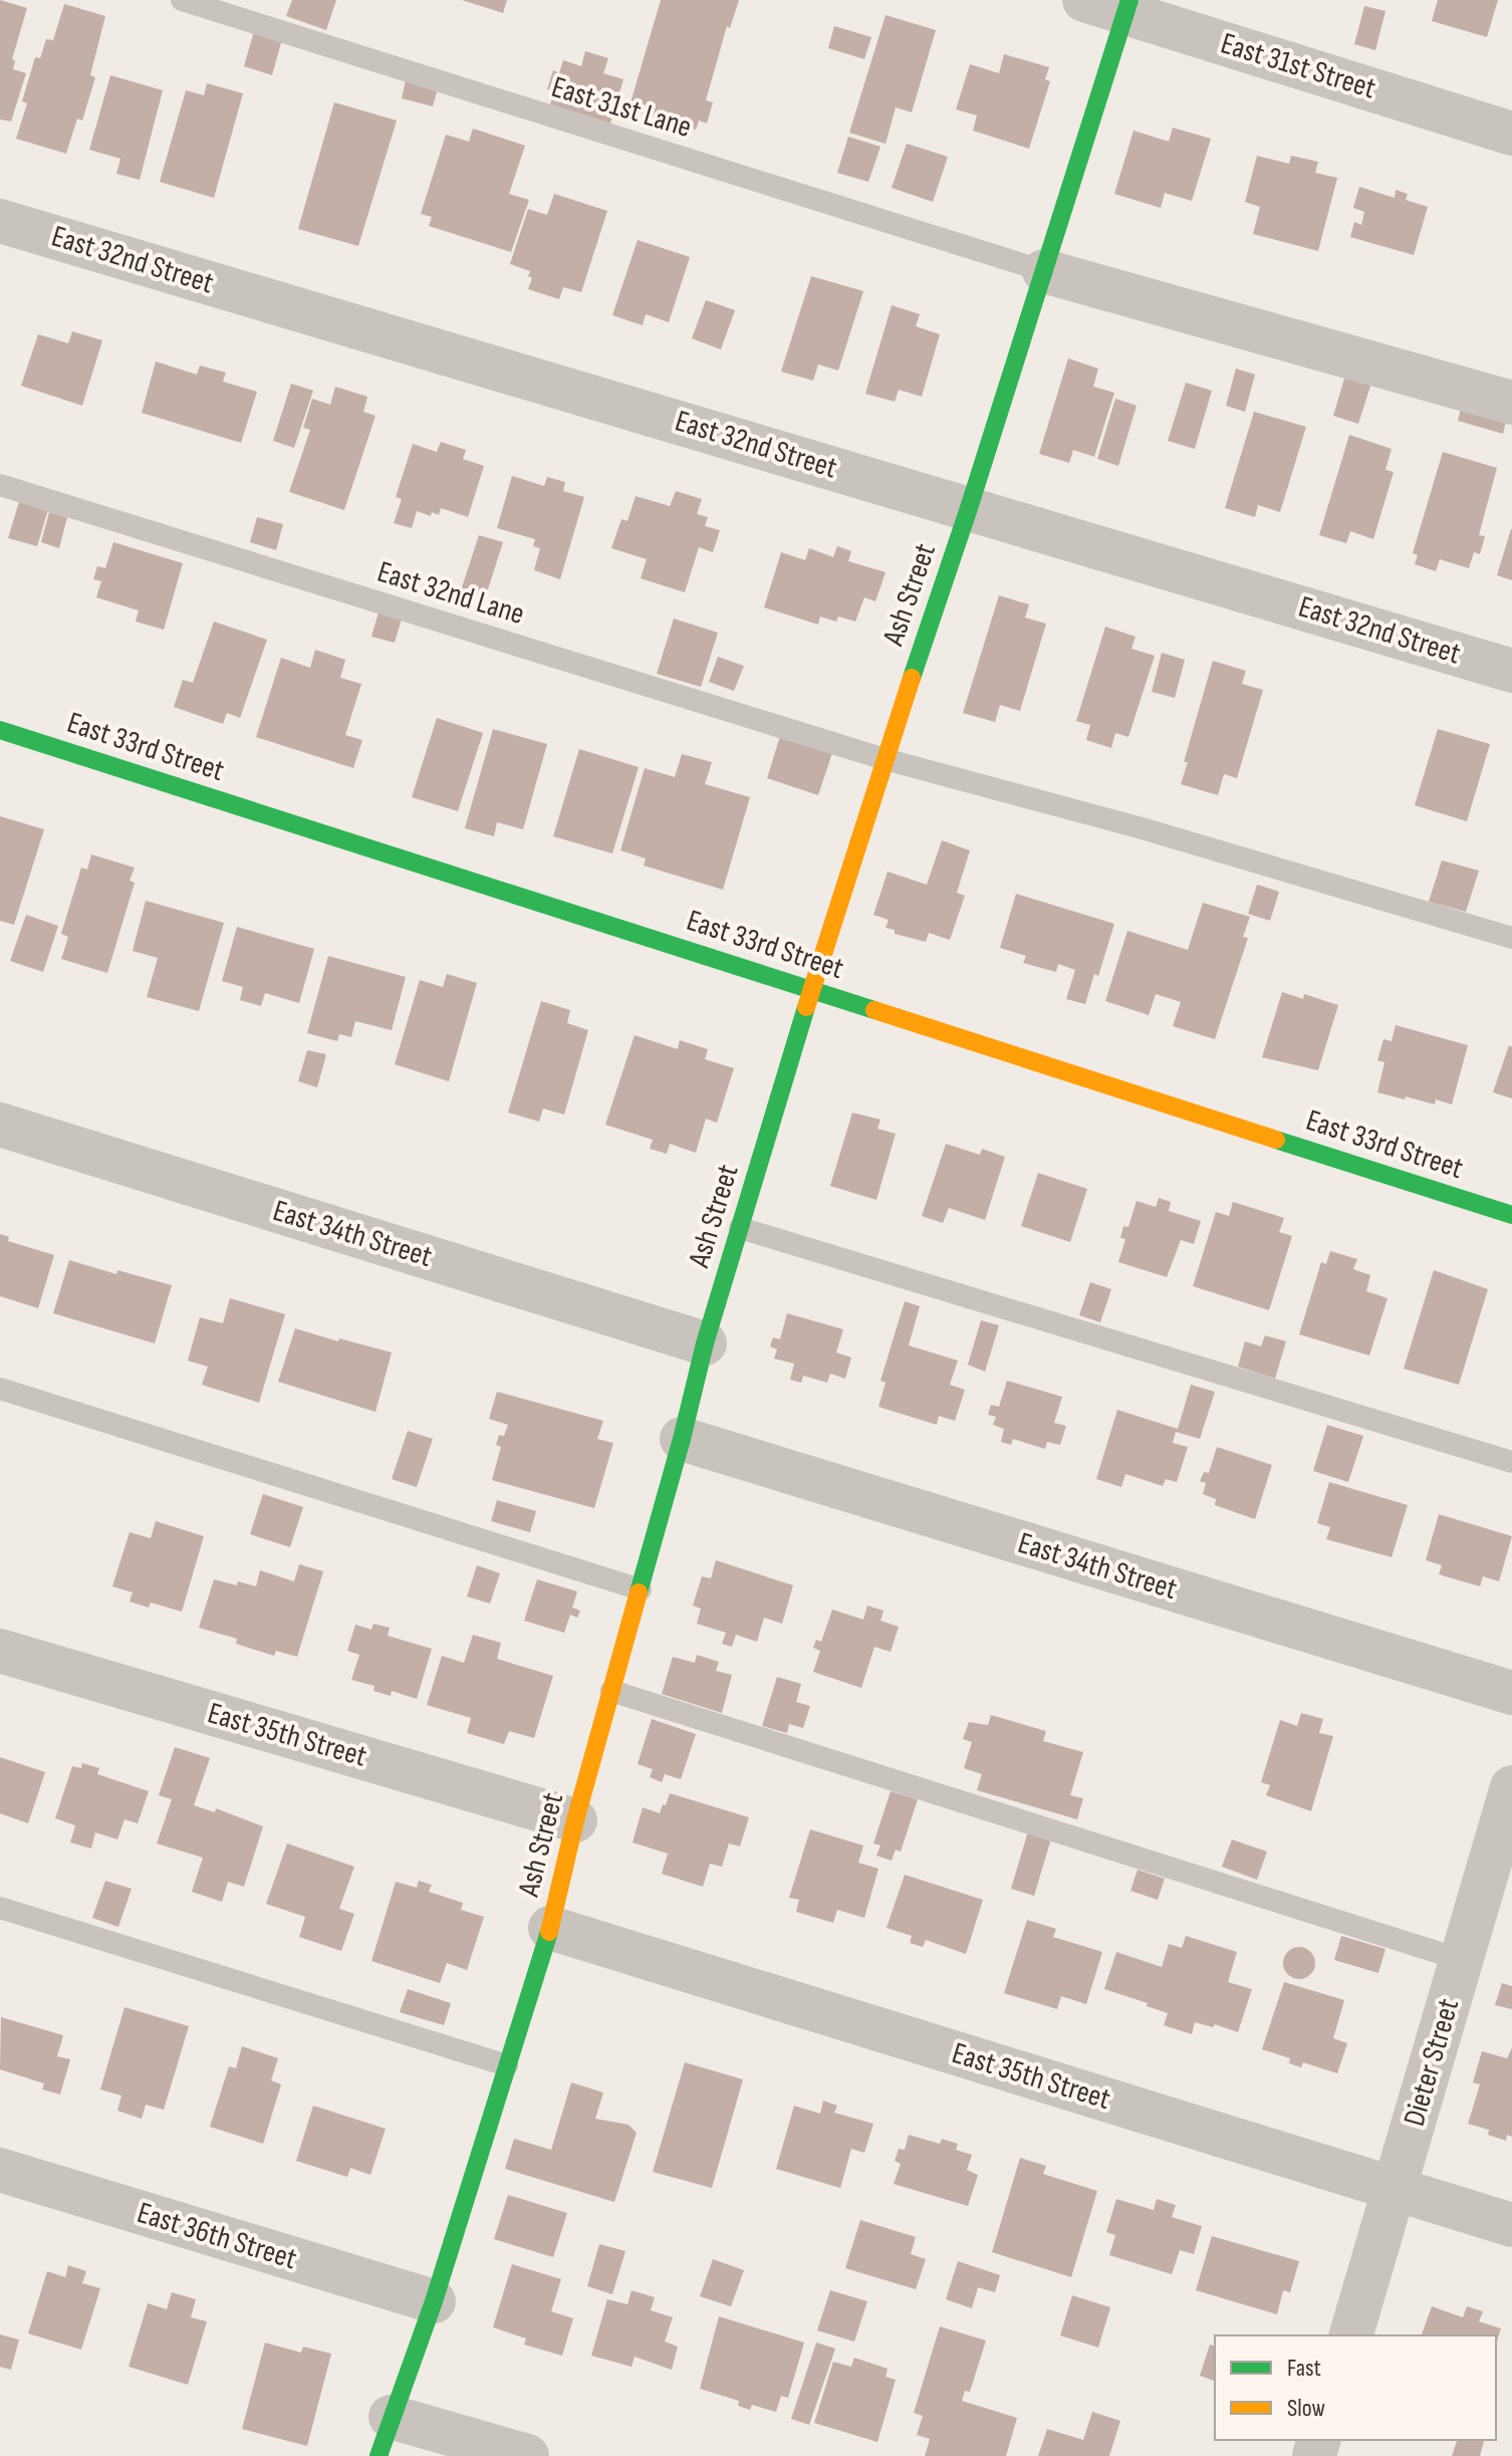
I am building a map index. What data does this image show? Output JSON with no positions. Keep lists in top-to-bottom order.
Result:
{
  "streets": {
    "street": [
      "East 31st Street",
      "East 32nd Street",
      "Ash Street",
      "East 33rd Street",
      "East 34th Street",
      "East 35th Street",
      "Dieter Street",
      "East 36th Street"
    ],
    "lane": ["East 31st Lane", "East 32nd Lane"]
  },
  "crossings": [
    ["East 31st Street", "Ash Street"],
    ["East 31st Lane", "Ash Street"],
    ["East 32nd Street", "Ash Street"],
    ["East 32nd Lane", "Ash Street"],
    ["Ash Street", "East 33rd Street"],
    ["Ash Street", "East 34th Street"],
    ["Ash Street", "East 35th Street"],
    ["Ash Street", "East 36th Street"],
    ["East 35th Street", "Dieter Street"]
  ],
  "legend": ["Fast", "Slow"]
}
